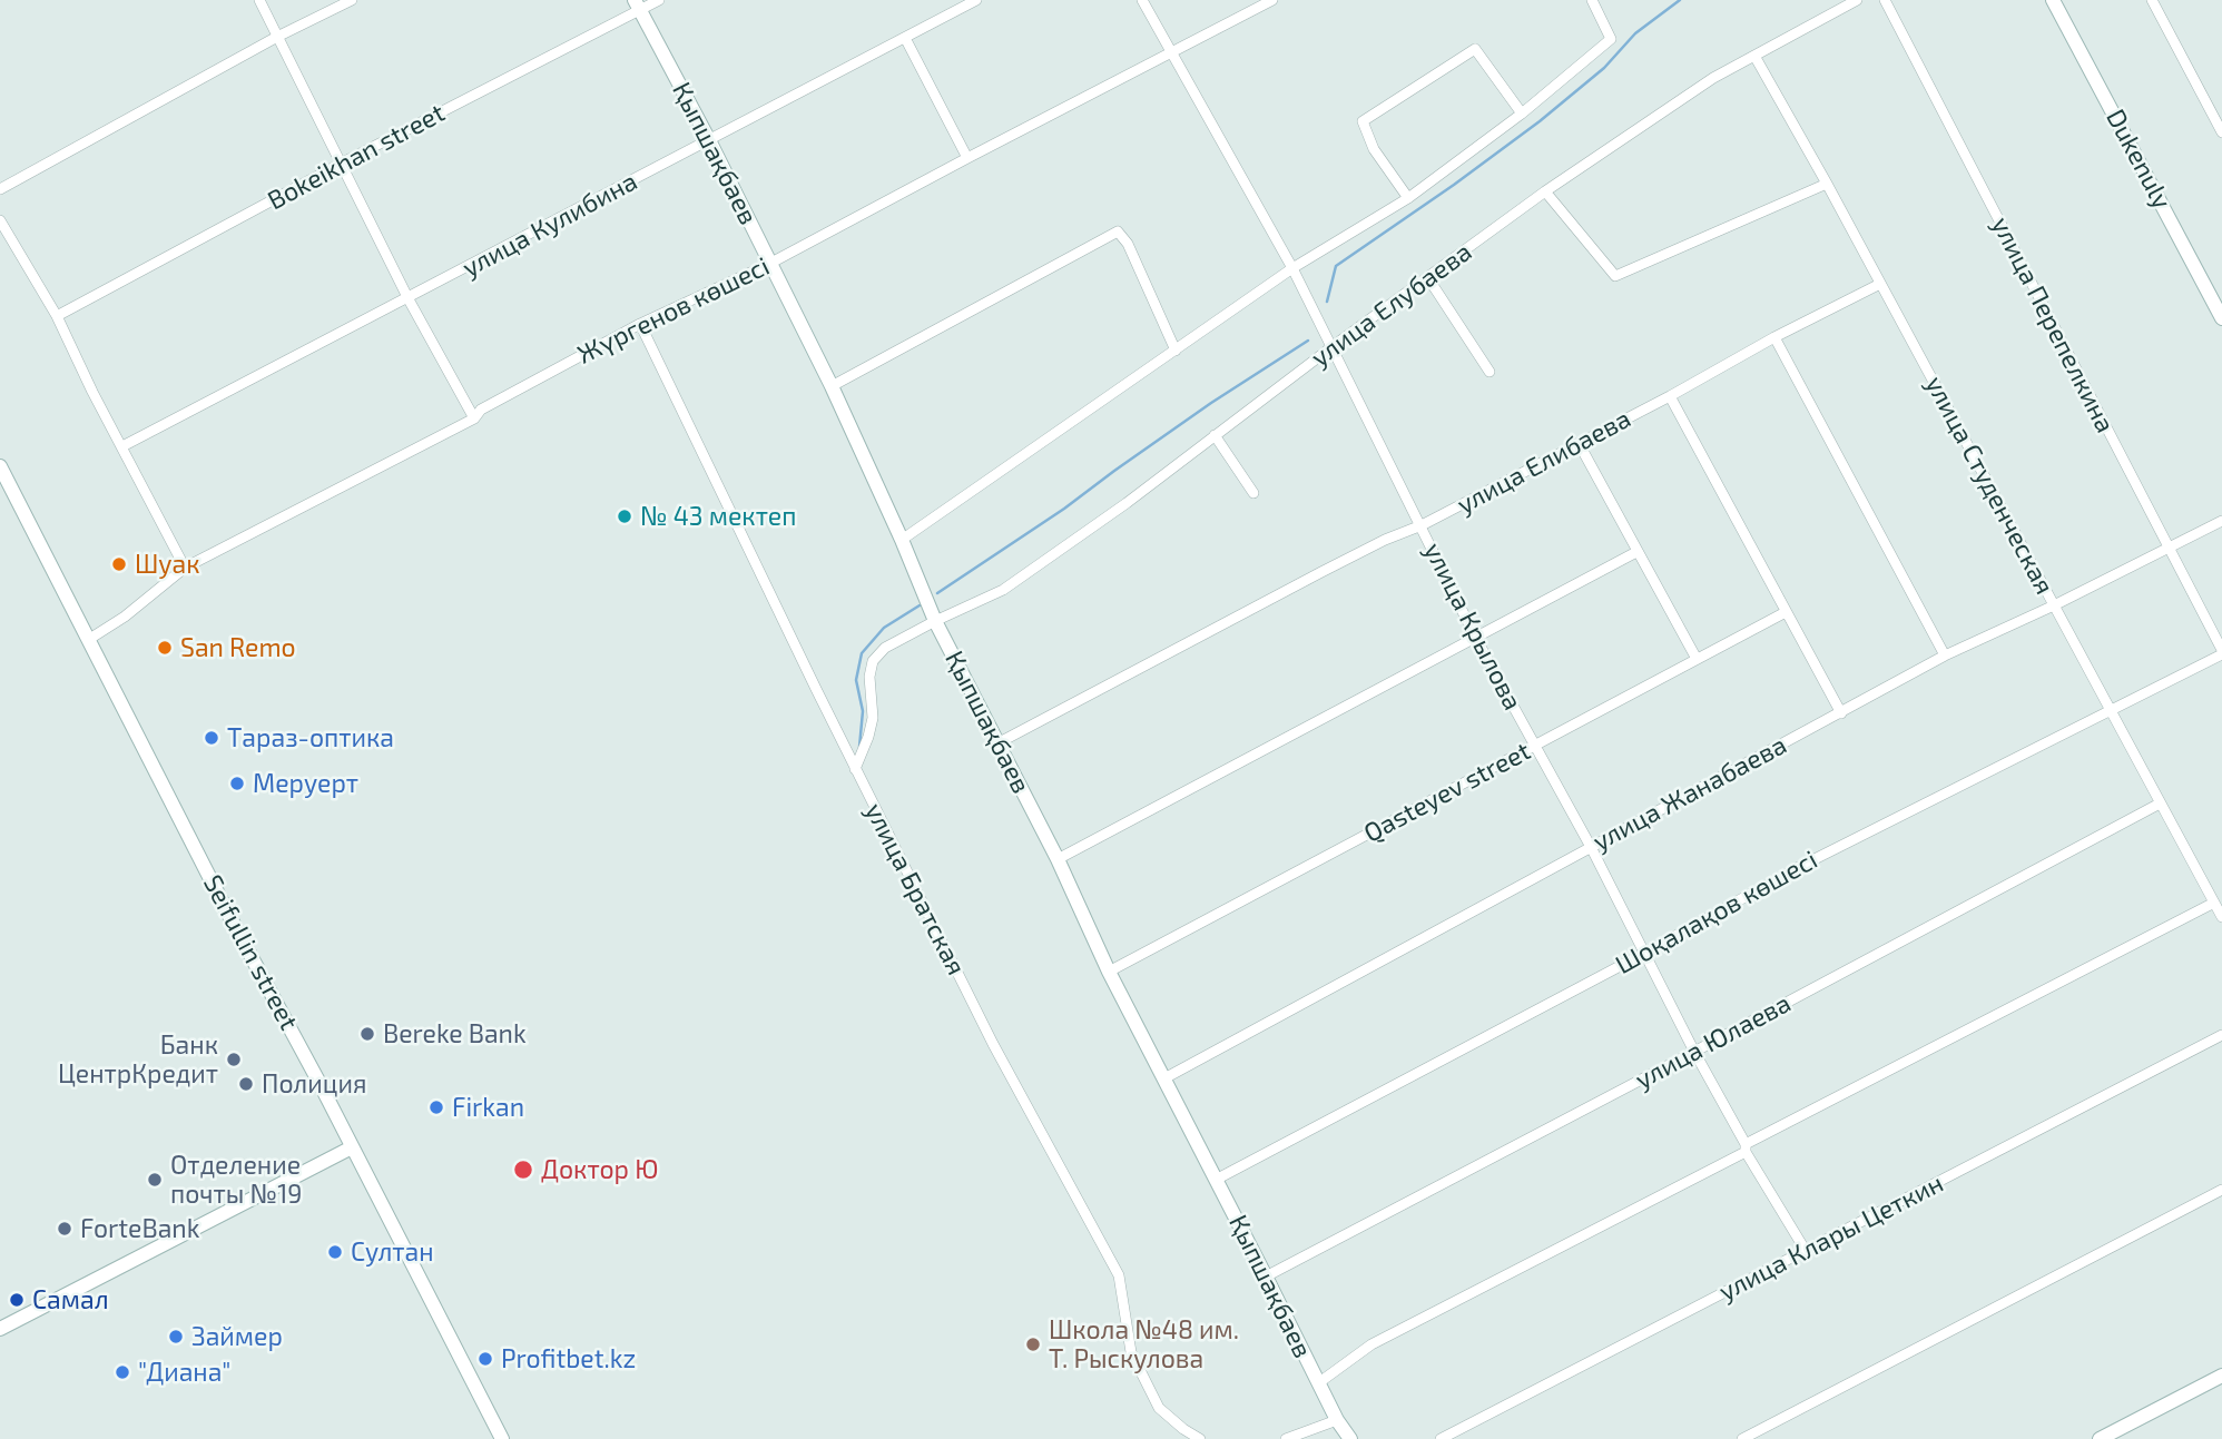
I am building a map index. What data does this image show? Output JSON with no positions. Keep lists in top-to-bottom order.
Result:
{
  "streets": {
    "street": [
      "Қыпшақбаев",
      "Bokeikhan street",
      "Dukenuly",
      "улица Кулибина",
      "улица Елубаева",
      "Жүргенов көшесі",
      "улица Перепелкина",
      "улица Елибаева",
      "улица Студенческая",
      "улица Крылова",
      "Qasteyev street",
      "улица Жанабаева",
      "улица Братская",
      "Шоқалақов көшесі",
      "Seifullin street",
      "улица Юлаева",
      "улица Клары Цеткин"
    ]
  },
  "crossings": [
    ["Қыпшақбаев", "Bokeikhan street"],
    ["Қыпшақбаев", "улица Кулибина"],
    ["Қыпшақбаев", "улица Елубаева"],
    ["Қыпшақбаев", "Жүргенов көшесі"],
    ["Қыпшақбаев", "улица Елибаева"],
    ["Қыпшақбаев", "Qasteyev street"],
    ["Қыпшақбаев", "улица Жанабаева"],
    ["Қыпшақбаев", "Шоқалақов көшесі"],
    ["Қыпшақбаев", "улица Юлаева"],
    ["улица Елубаева", "улица Студенческая"],
    ["улица Елубаева", "улица Крылова"],
    ["улица Елубаева", "улица Братская"],
    ["Жүргенов көшесі", "улица Крылова"],
    ["Жүргенов көшесі", "улица Братская"],
    ["Жүргенов көшесі", "Seifullin street"],
    ["улица Перепелкина", "улица Жанабаева"],
    ["улица Перепелкина", "Шоқалақов көшесі"],
    ["улица Елибаева", "улица Студенческая"],
    ["улица Елибаева", "улица Крылова"],
    ["улица Студенческая", "улица Жанабаева"],
    ["улица Студенческая", "Шоқалақов көшесі"],
    ["улица Студенческая", "улица Юлаева"],
    ["улица Крылова", "Qasteyev street"],
    ["улица Крылова", "улица Жанабаева"],
    ["улица Крылова", "Шоқалақов көшесі"],
    ["улица Крылова", "улица Юлаева"],
    ["улица Крылова", "улица Клары Цеткин"]
  ],
  "places": [
    "№ 43 мектеп",
    "Шуак",
    "San Remo",
    "Тараз-оптика",
    "Меруерт",
    "Bereke Bank",
    "Банк ЦентрКредит",
    "Полиция",
    "Firkan",
    "Доктор Ю",
    "Отделение почты №19",
    "ForteBank",
    "Султан",
    "Самал",
    "Займер",
    "Школа №48 им. Т. Рыскулова",
    "Profitbet.kz",
    "\"Диана\""
  ]
}
